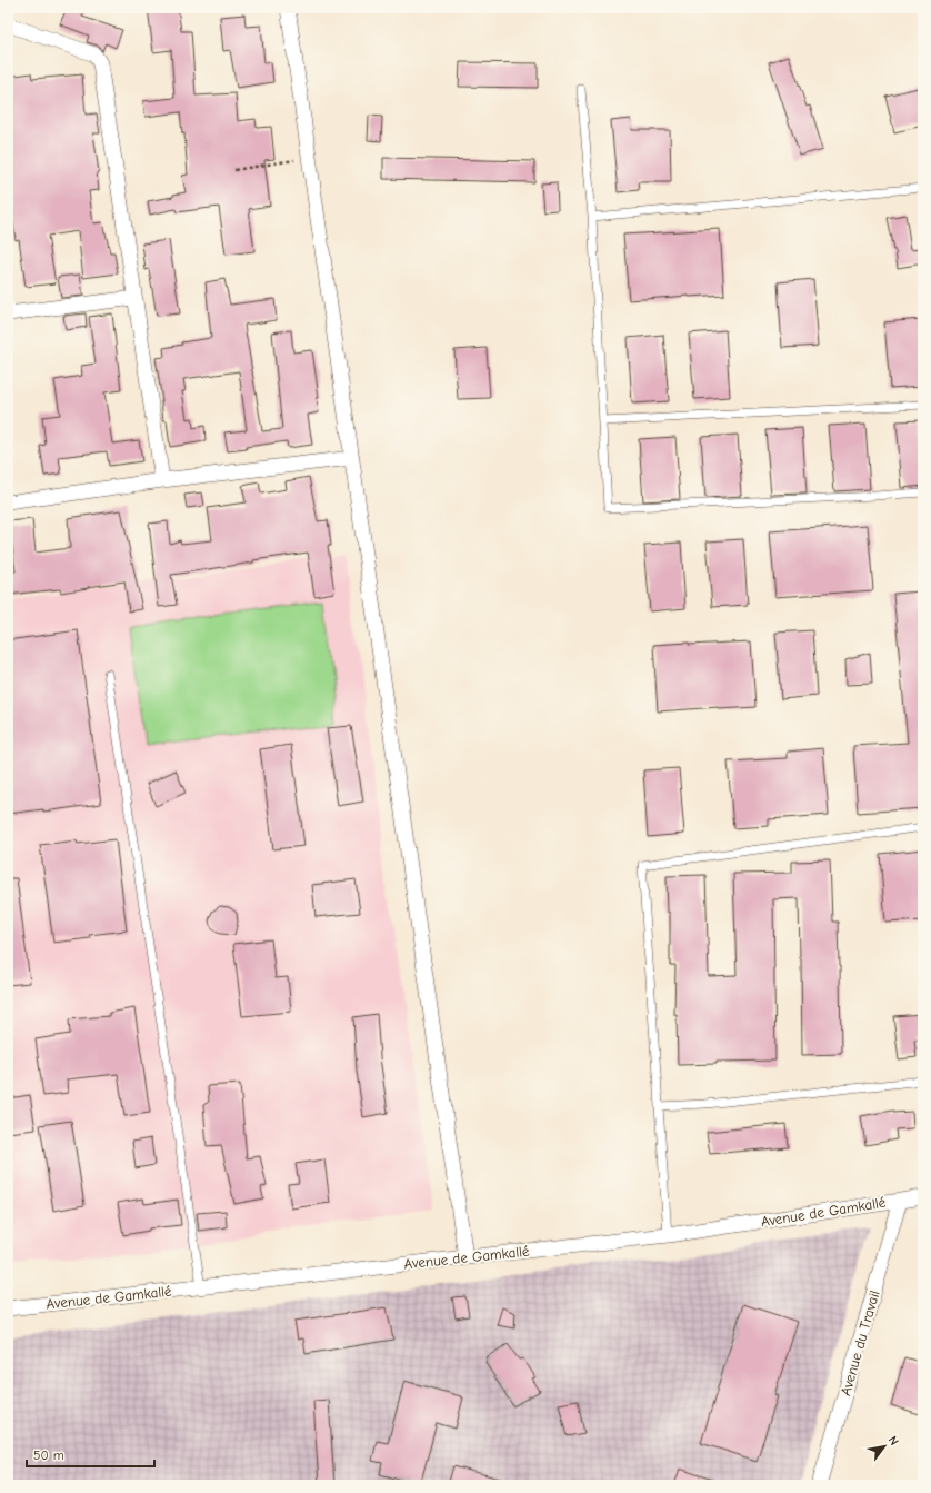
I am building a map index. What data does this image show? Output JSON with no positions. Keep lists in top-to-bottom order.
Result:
{
  "streets": {
    "street": ["Avenue de Gamkallé", "Avenue du Travail"]
  },
  "crossings": [
    ["Avenue de Gamkallé", "Avenue du Travail"]
  ],
  "scale_bar": "50 m",
  "north": "top right"
}
